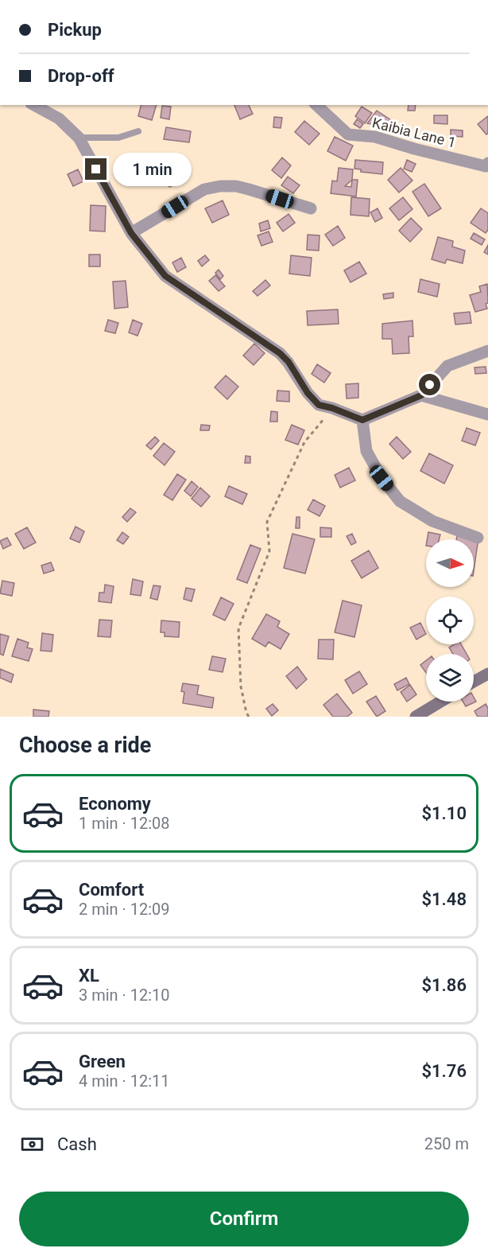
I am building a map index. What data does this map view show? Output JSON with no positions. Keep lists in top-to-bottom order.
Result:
{
  "streets": {
    "street": ["Kaibia Lane 1"]
  },
  "north": "right",
  "page": {
    "banner": ["Pickup", "Drop-off"],
    "bubble": "1 min",
    "heading": "Choose a ride",
    "list": [
      {
        "name": "Economy",
        "note": "1 min · 12:08",
        "value": "$1.10"
      },
      {
        "name": "Comfort",
        "note": "2 min · 12:09",
        "value": "$1.48"
      },
      {
        "name": "XL",
        "note": "3 min · 12:10",
        "value": "$1.86"
      },
      {
        "name": "Green",
        "note": "4 min · 12:11",
        "value": "$1.76"
      }
    ],
    "pay": ["Cash", "250 m"],
    "buttons": "Confirm"
  }
}
